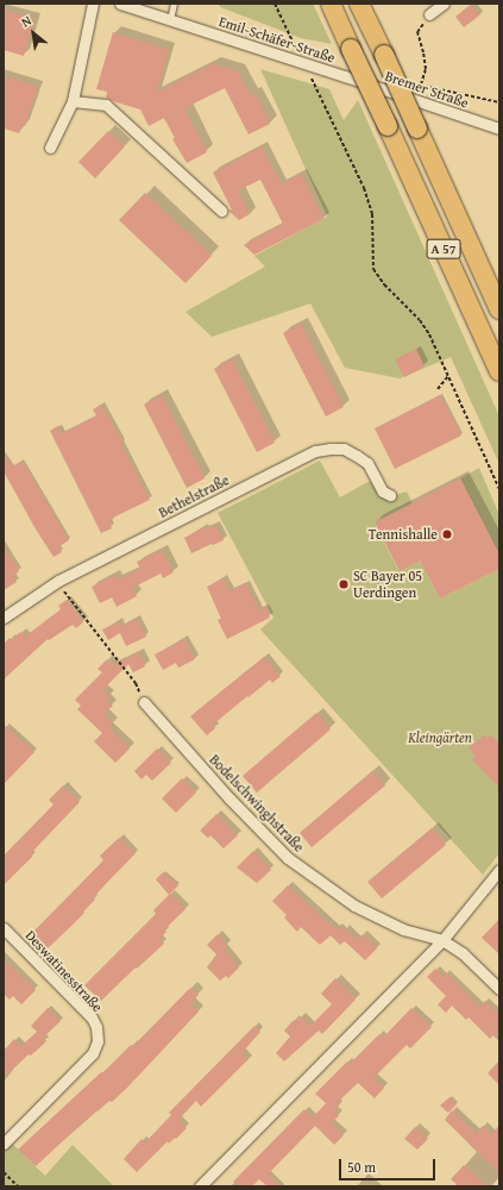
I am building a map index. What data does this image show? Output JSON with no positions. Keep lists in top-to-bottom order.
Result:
{
  "streets": {
    "highway": ["A 57"],
    "street": [
      "Emil-Schäfer-Straße",
      "Bremer Straße",
      "Bethelstraße",
      "Bodelschwinghstraße",
      "Deswatinesstraße"
    ]
  },
  "crossings": [
    ["Emil-Schäfer-Straße", "Bremer Straße"]
  ],
  "parks": ["Kleingärten"],
  "places": ["Tennishalle", "SC Bayer 05 Uerdingen"],
  "scale_bar": "50 m",
  "north": "top left"
}
